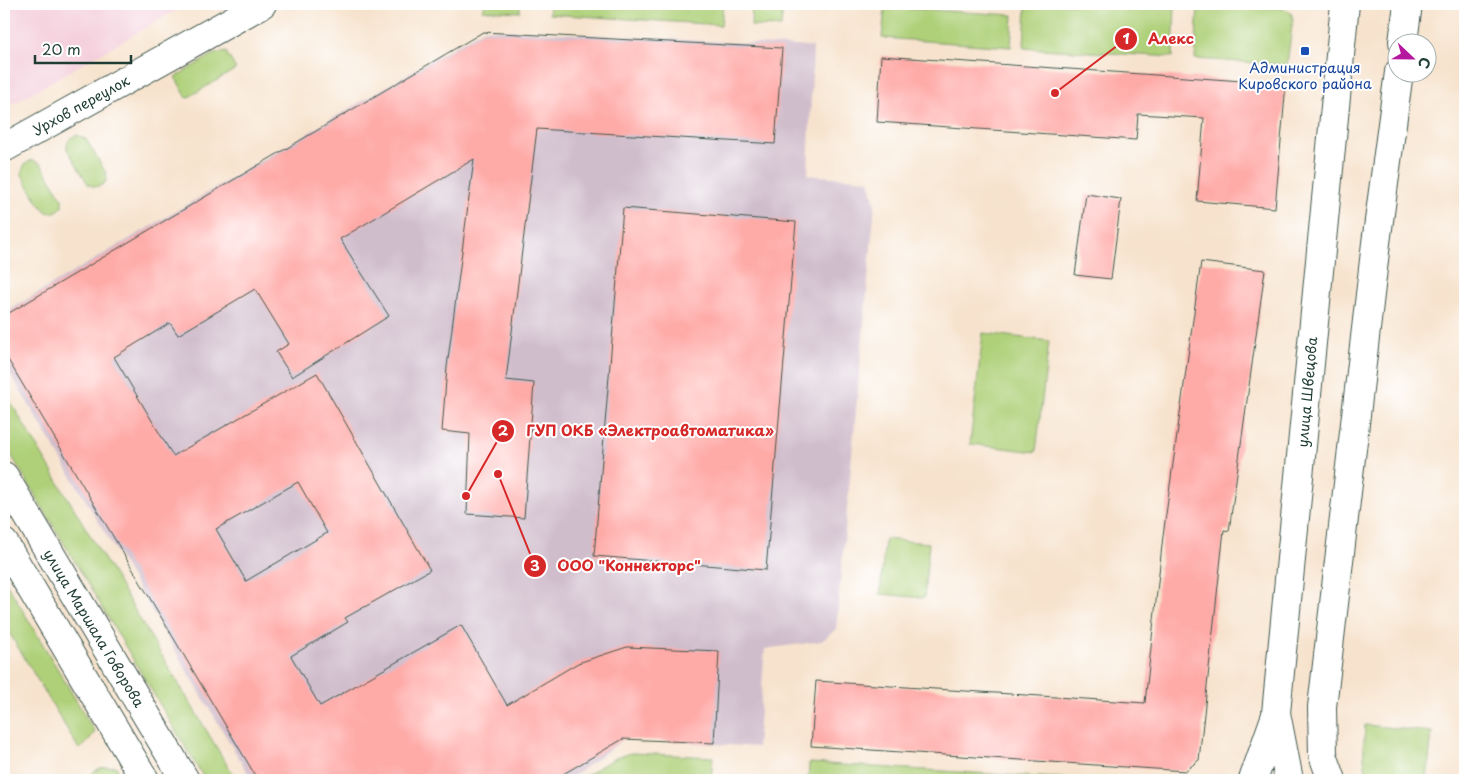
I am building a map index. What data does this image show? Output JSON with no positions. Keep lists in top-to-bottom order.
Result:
{
  "streets": {
    "street": ["Урхов переулок", "улица Швецова", "улица Маршала Говорова"]
  },
  "places": {
    "transit": ["Администрация Кировского района"],
    "other": ["Алекс", "ООО \"Коннекторс\"", "ГУП ОКБ «Электроавтоматика»"]
  },
  "scale_bar": "20 m",
  "north": "right"
}
